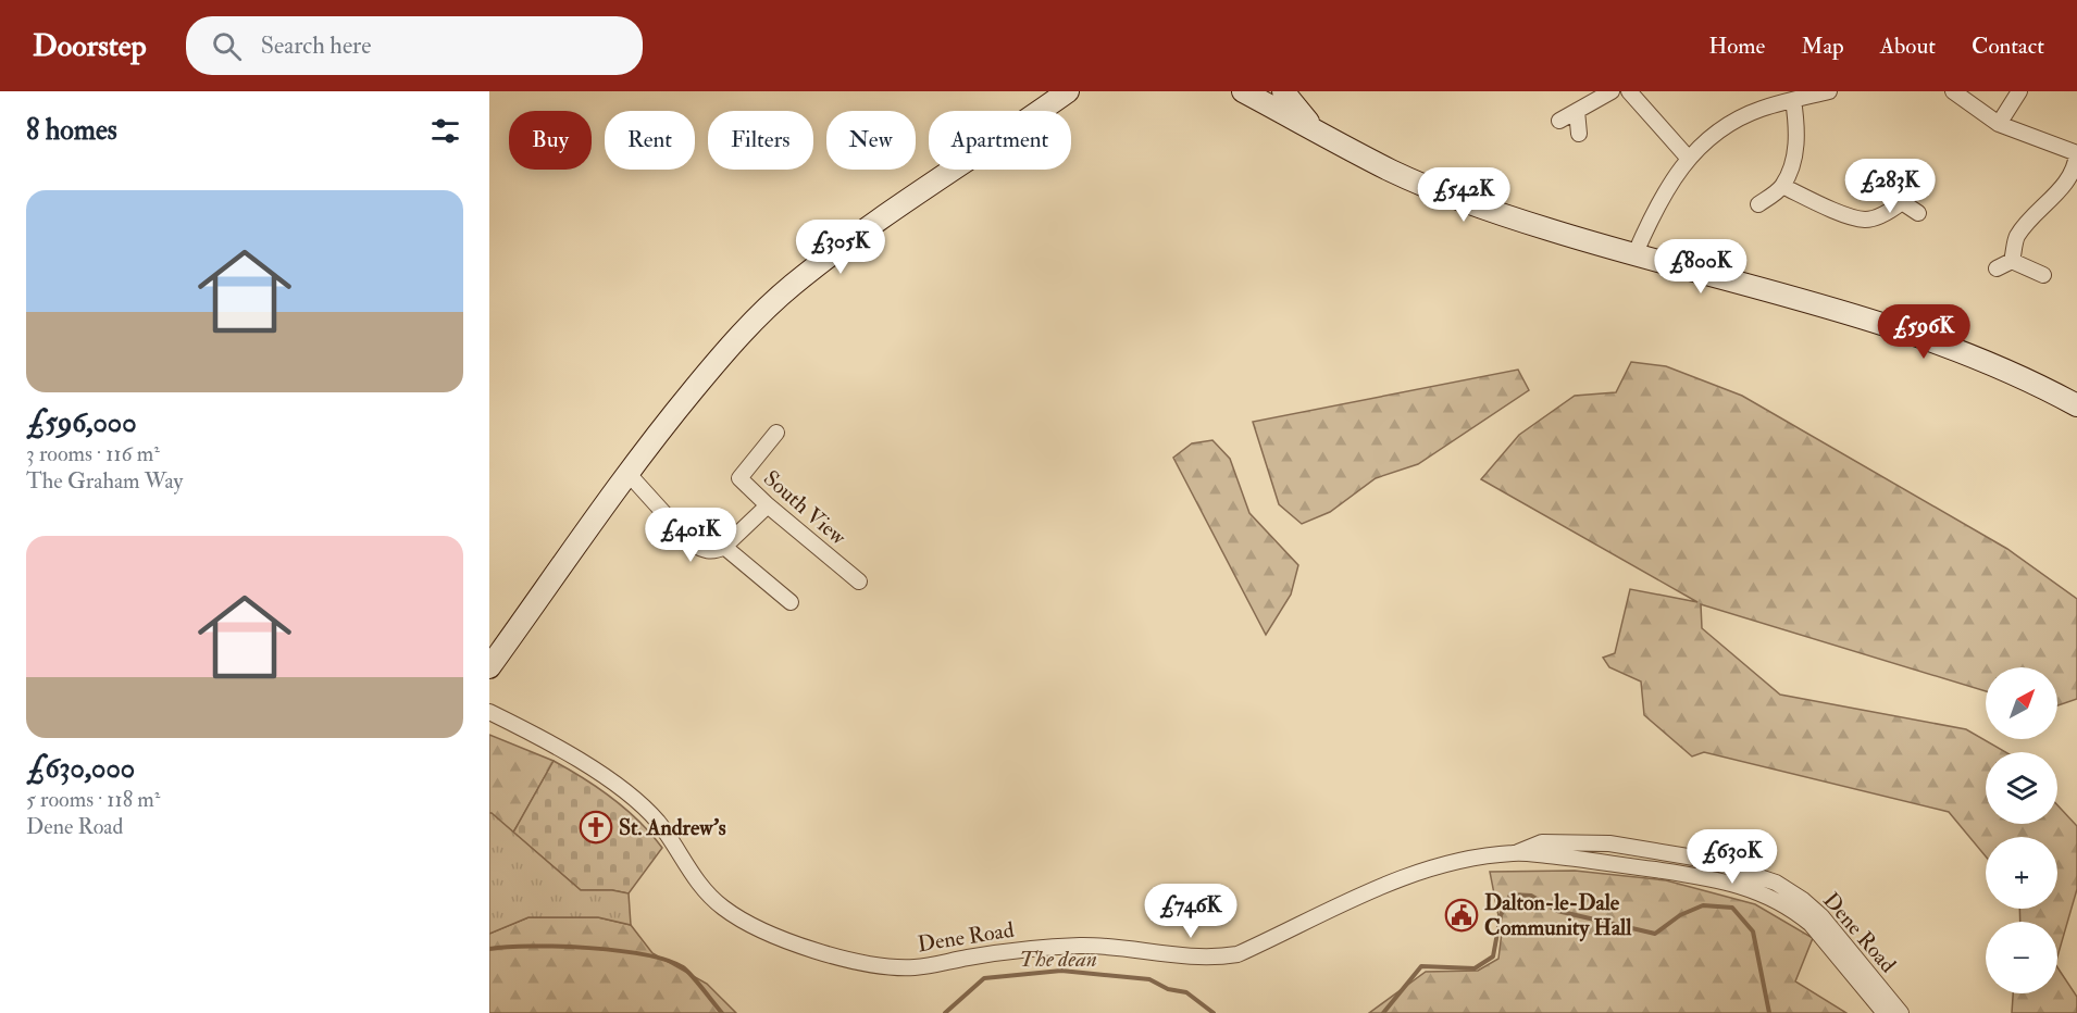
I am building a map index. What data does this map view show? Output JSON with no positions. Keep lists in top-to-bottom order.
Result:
{
  "streets": {
    "street": ["South View", "Dene Road"]
  },
  "water": ["The dean"],
  "places": {
    "church": ["St. Andrew's"],
    "public building": ["Dalton-le-Dale Community Hall"]
  },
  "north": "top right",
  "page": {
    "header": "Doorstep",
    "search": "Search here",
    "nav": [
      "Home",
      "Map",
      "About",
      "Contact"
    ],
    "heading": "8 homes",
    "chip": [
      "Buy",
      "Rent",
      "Filters",
      "New",
      "Apartment"
    ],
    "price": [
      "£283K",
      "£542K",
      "£305K",
      "£800K",
      "£596K",
      "£401K",
      "£630K",
      "£746K"
    ],
    "list": [
      {
        "name": "£596,000",
        "note": "3 rooms · 116 m² · The Graham Way"
      },
      {
        "name": "£630,000",
        "note": "5 rooms · 118 m² · Dene Road"
      }
    ],
    "map_buttons": ["+", "−"]
  }
}
